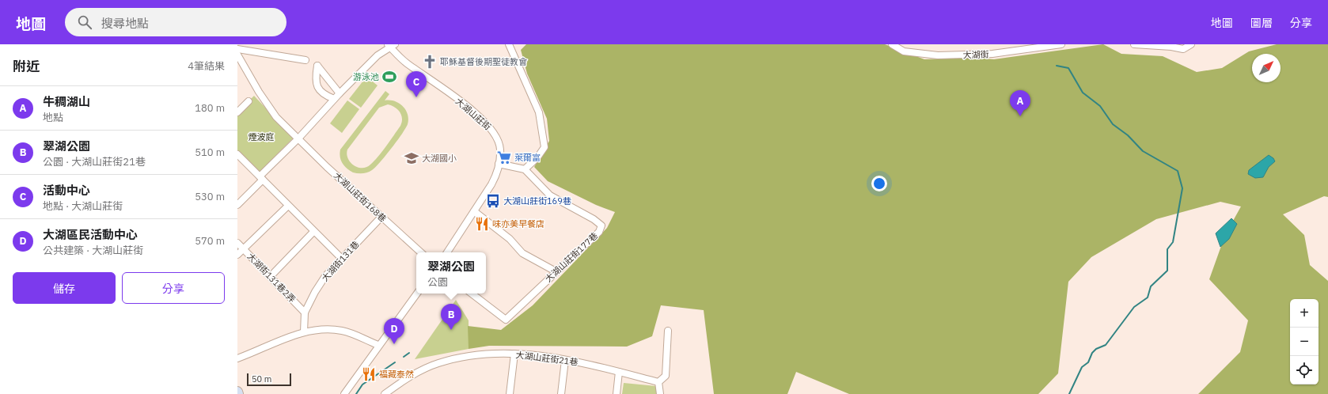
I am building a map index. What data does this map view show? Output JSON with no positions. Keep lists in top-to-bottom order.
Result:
{
  "streets": {
    "street": [
      "大湖街",
      "大湖山莊街",
      "大湖山莊街168巷",
      "大湖山莊街177巷",
      "大湖街131巷",
      "大湖街131巷2弄",
      "大湖山莊街21巷"
    ]
  },
  "crossings": [
    ["大湖山莊街168巷", "大湖街131巷"],
    ["大湖街131巷", "大湖街131巷2弄"]
  ],
  "parks": ["煙波庭"],
  "places": {
    "church": ["耶穌基督後期聖徒教會"],
    "sports": ["游泳池"],
    "supermarket": ["萊爾富"],
    "school or university": ["大湖國小"],
    "bus stop": ["大湖山莊街169巷"],
    "restaurant": ["味亦美早餐店", "福藏泰然"]
  },
  "scale_bar": "50 m",
  "north": "top right",
  "page": {
    "header": "地圖",
    "search": "搜尋地點",
    "nav": ["地圖", "圖層", "分享"],
    "heading": ["附近", "4筆結果"],
    "pins": [
      "C",
      "A",
      "B",
      "D"
    ],
    "list": [
      {
        "mark": "A",
        "name": "牛稠湖山",
        "note": "地點",
        "value": "180 m"
      },
      {
        "mark": "B",
        "name": "翠湖公園",
        "note": "公園 · 大湖山莊街21巷",
        "value": "510 m"
      },
      {
        "mark": "C",
        "name": "活動中心",
        "note": "地點 · 大湖山莊街",
        "value": "530 m"
      },
      {
        "mark": "D",
        "name": "大湖區民活動中心",
        "note": "公共建築 · 大湖山莊街",
        "value": "570 m"
      }
    ],
    "popup": ["翠湖公園", "公園"],
    "buttons": ["儲存", "分享"],
    "map_buttons": ["+", "−"],
    "scale": "50 m"
  }
}
